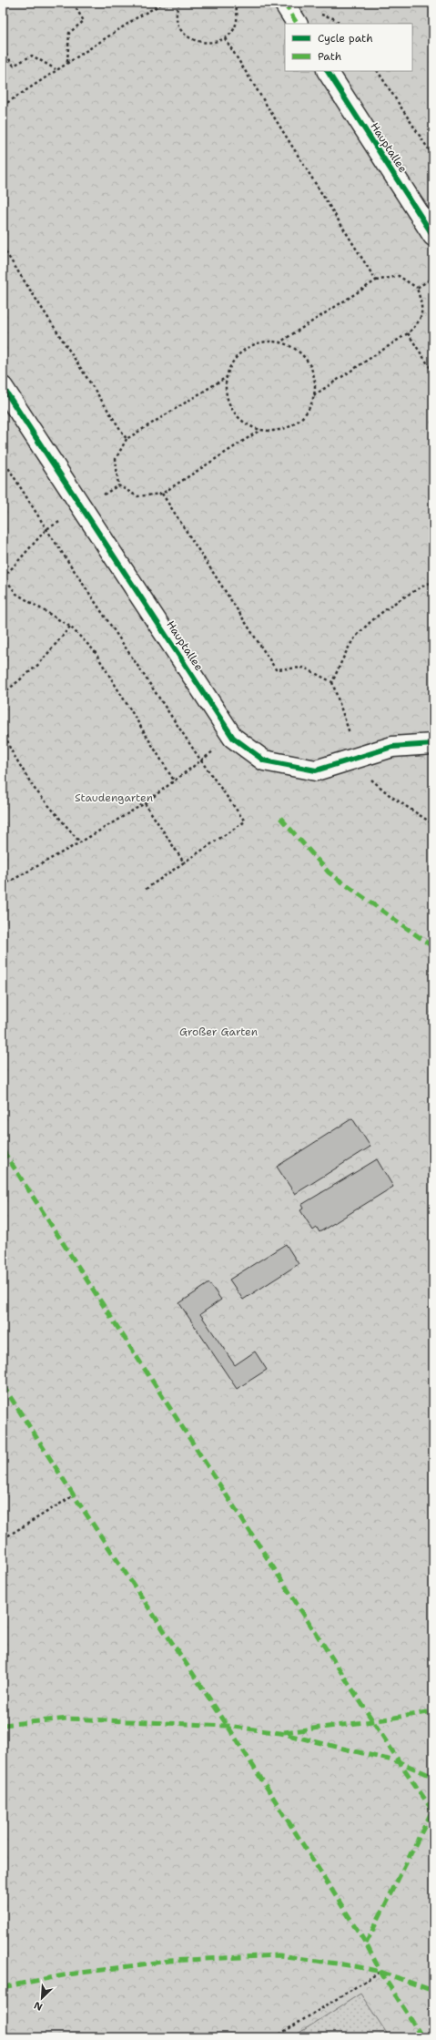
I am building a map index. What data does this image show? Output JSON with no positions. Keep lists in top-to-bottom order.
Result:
{
  "streets": {
    "street": ["Hauptallee"]
  },
  "parks": ["Staudengarten", "Großer Garten"],
  "legend": ["Cycle path", "Path"],
  "north": "bottom left"
}
